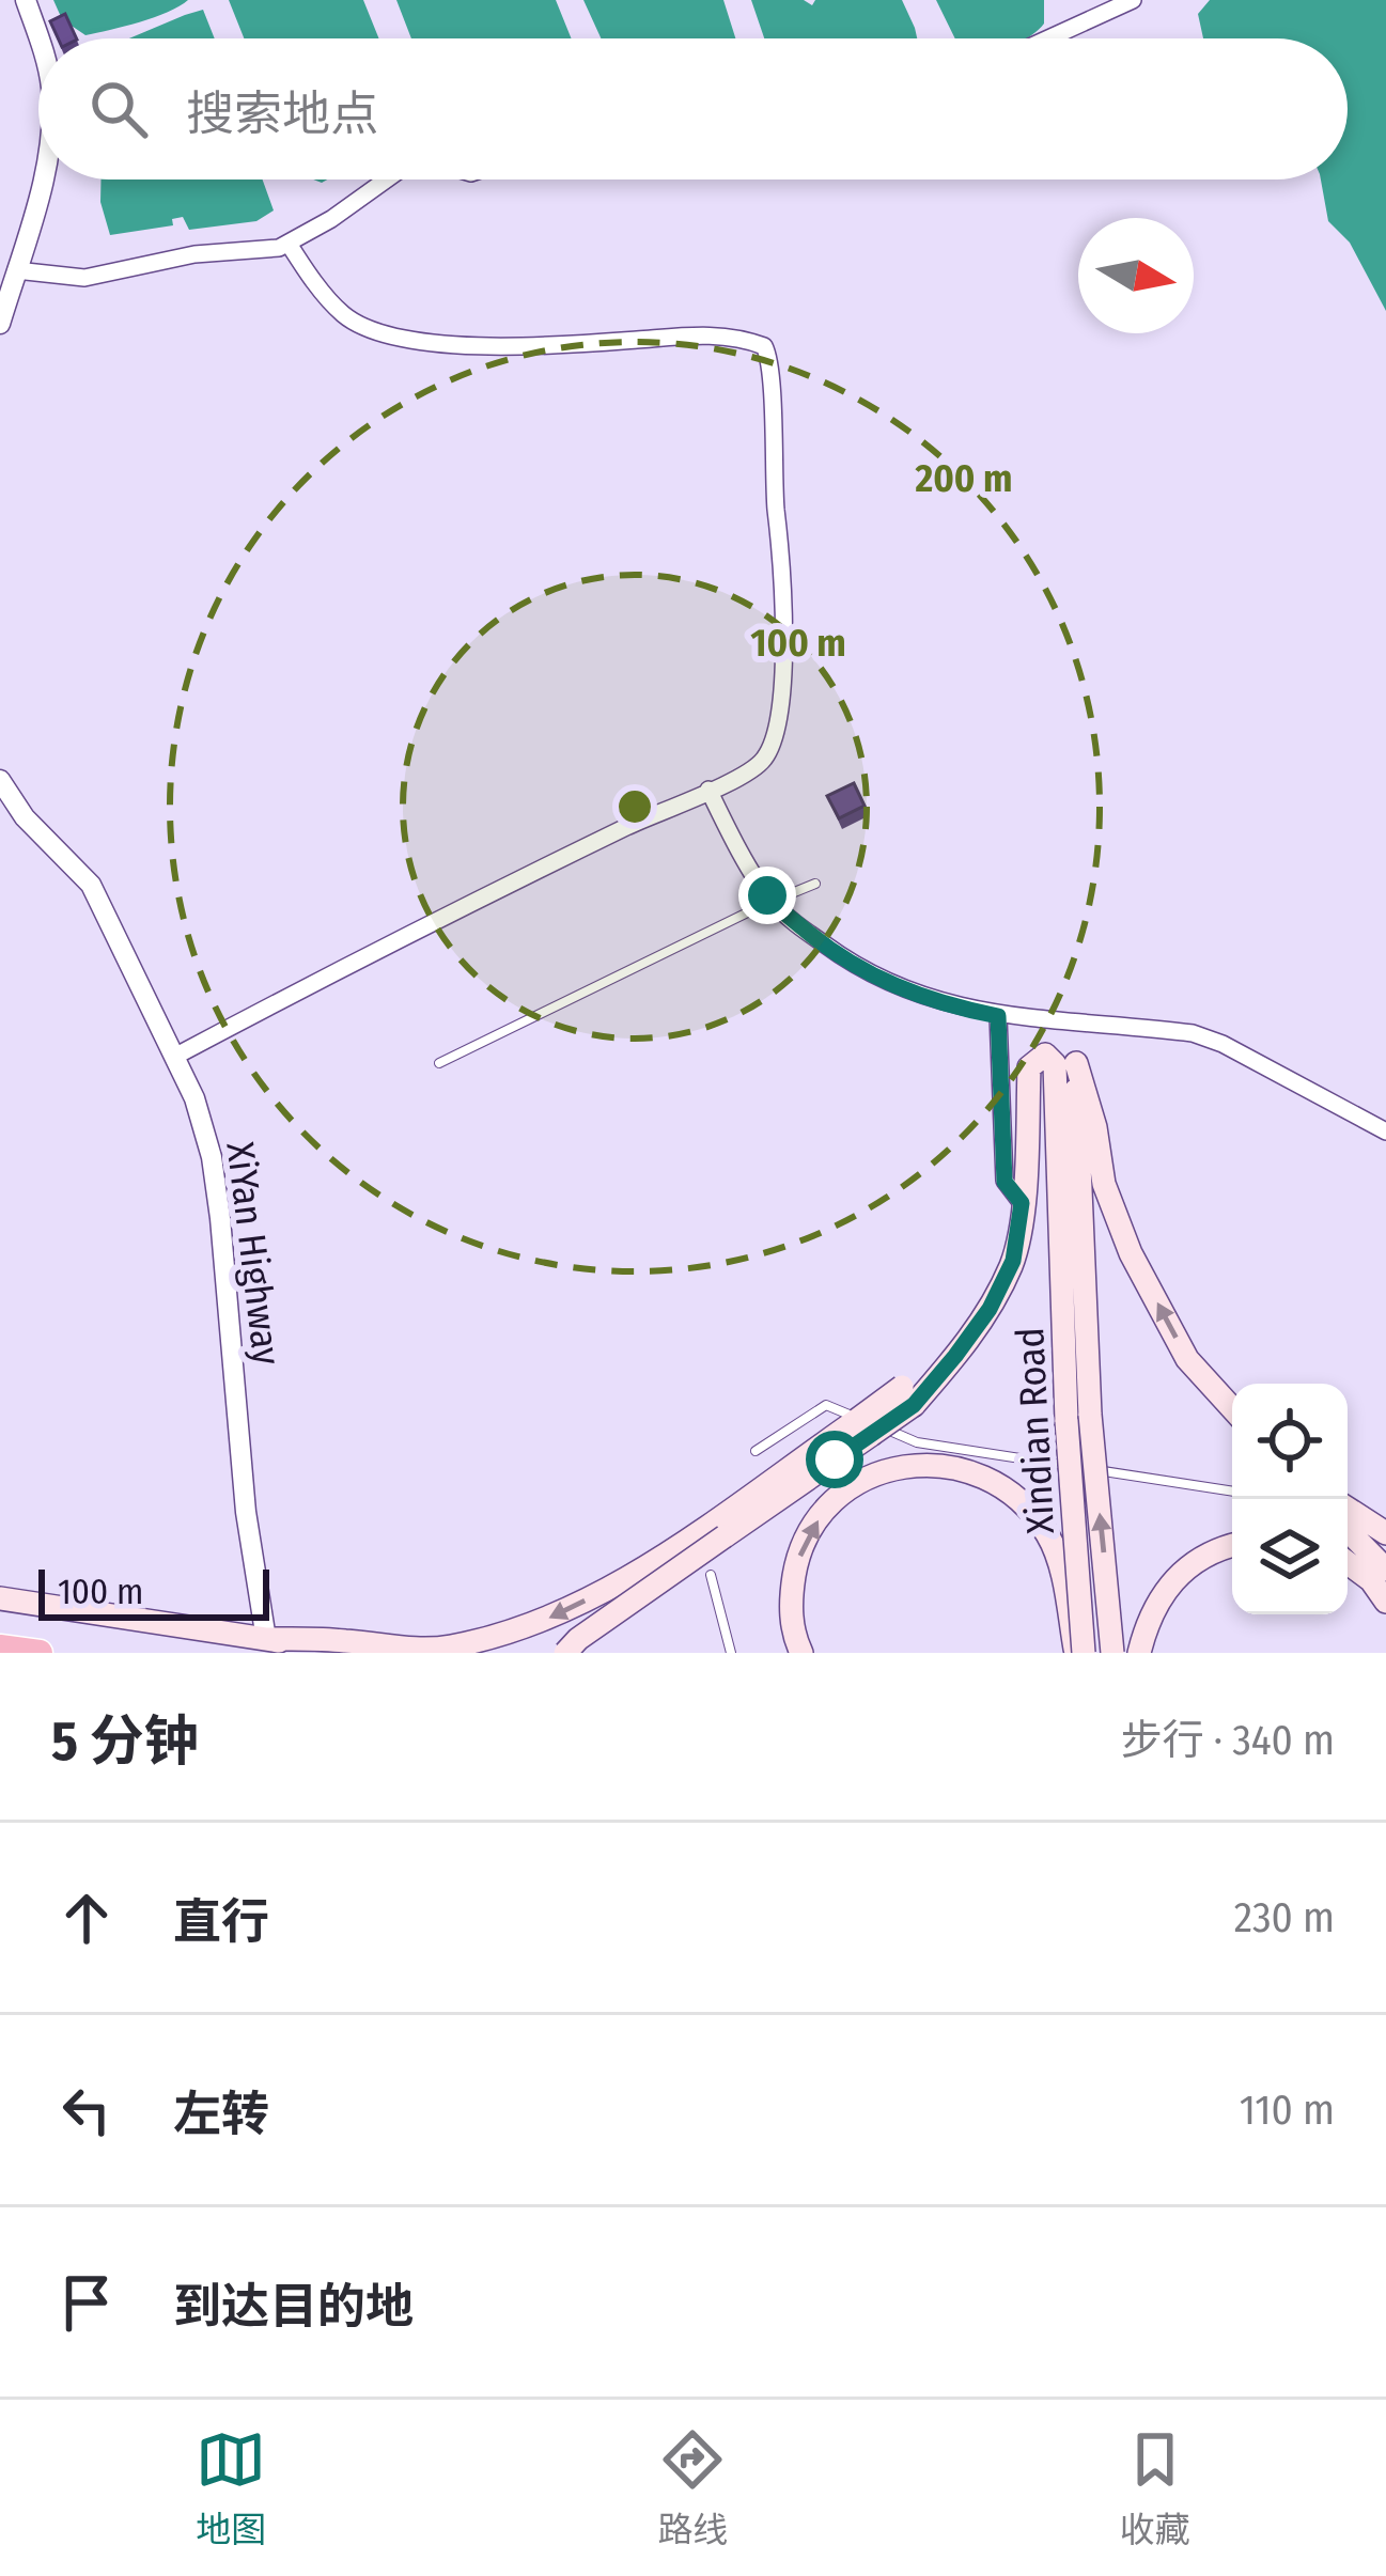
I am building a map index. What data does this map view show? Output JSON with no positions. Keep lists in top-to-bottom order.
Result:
{
  "streets": {
    "main road": ["Xindian Road"],
    "street": ["XiYan Highway"]
  },
  "scale_bar": "100 m",
  "north": "right",
  "page": {
    "search": "搜索地点",
    "scale": "100 m",
    "heading": ["5 分钟", "步行 · 340 m"],
    "list": [
      ["直行", "230 m"],
      ["左转", "110 m"],
      "到达目的地"
    ],
    "nav": ["地图", "路线", "收藏"]
  },
  "rings": ["200 m", "100 m"]
}
